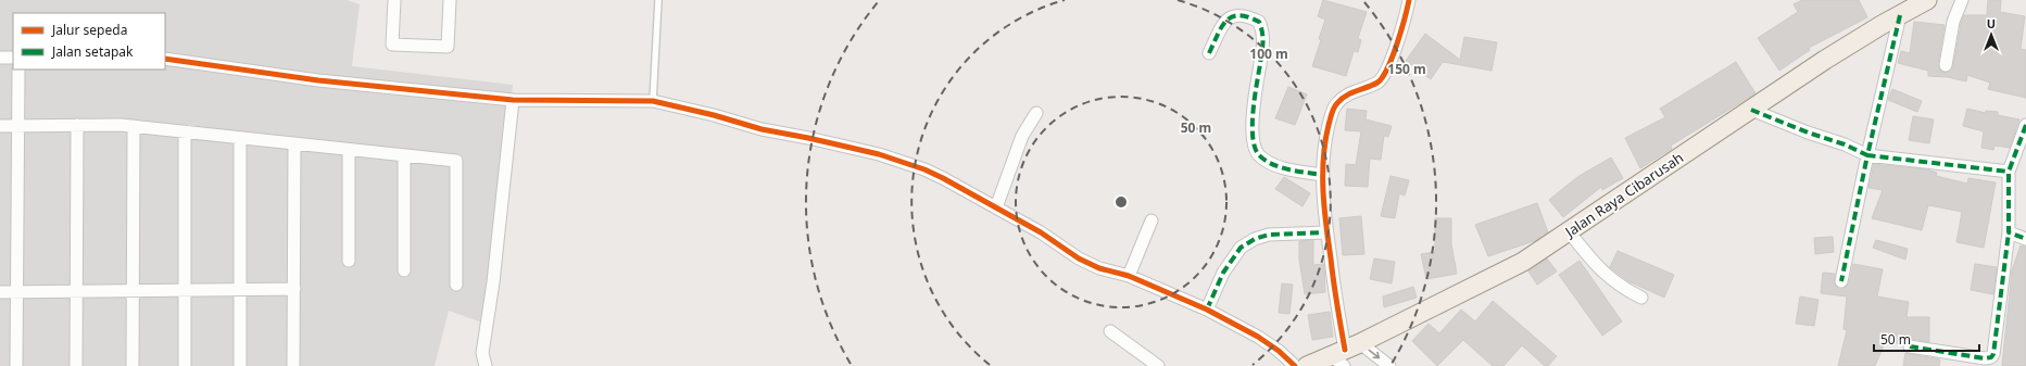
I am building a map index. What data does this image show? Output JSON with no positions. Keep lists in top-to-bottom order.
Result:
{
  "streets": {
    "main road": ["Jalan Raya Cibarusah"]
  },
  "legend": ["Jalur sepeda", "Jalan setapak"],
  "scale_bar": "50 m",
  "north": "top",
  "rings": ["100 m", "150 m", "50 m"]
}
